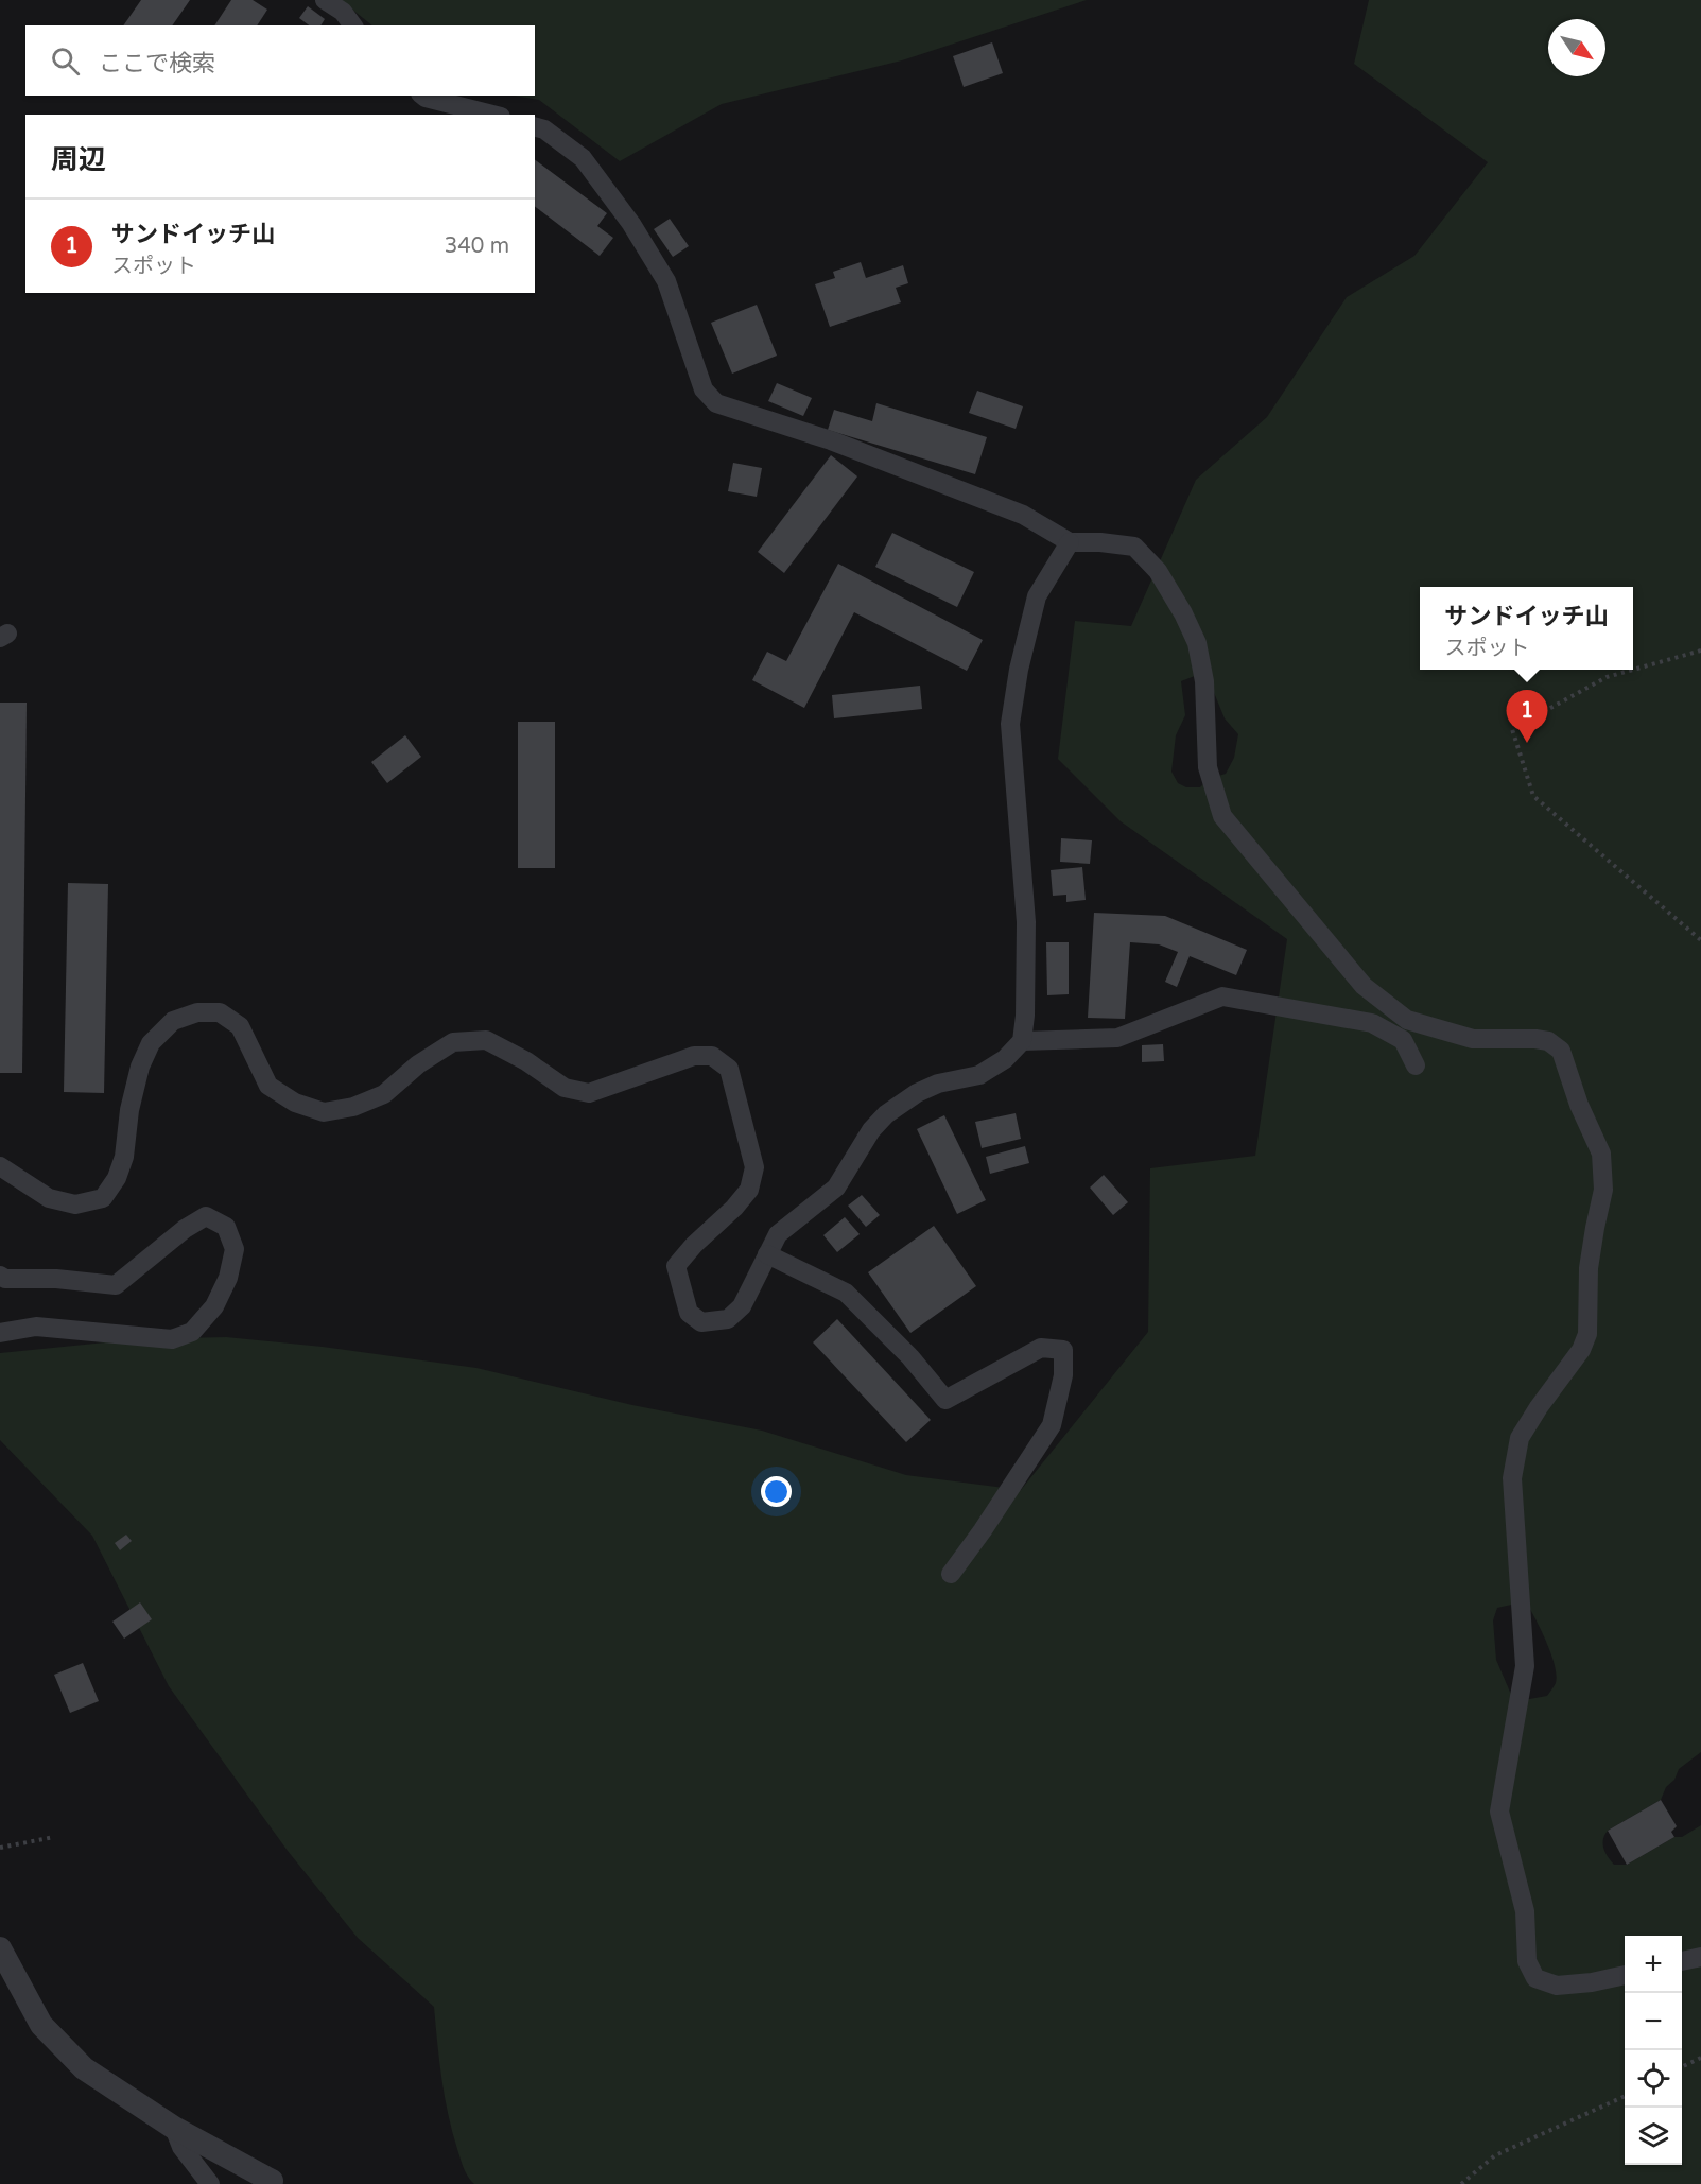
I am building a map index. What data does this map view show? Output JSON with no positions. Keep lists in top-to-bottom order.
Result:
{
  "north": "bottom right",
  "page": {
    "search": "ここで検索",
    "heading": "周辺",
    "list": [
      {
        "mark": "1",
        "name": "サンドイッチ山",
        "note": "スポット",
        "value": "340 m"
      }
    ],
    "popup": ["サンドイッチ山", "スポット"],
    "pins": "1",
    "map_buttons": ["+", "−"]
  }
}
